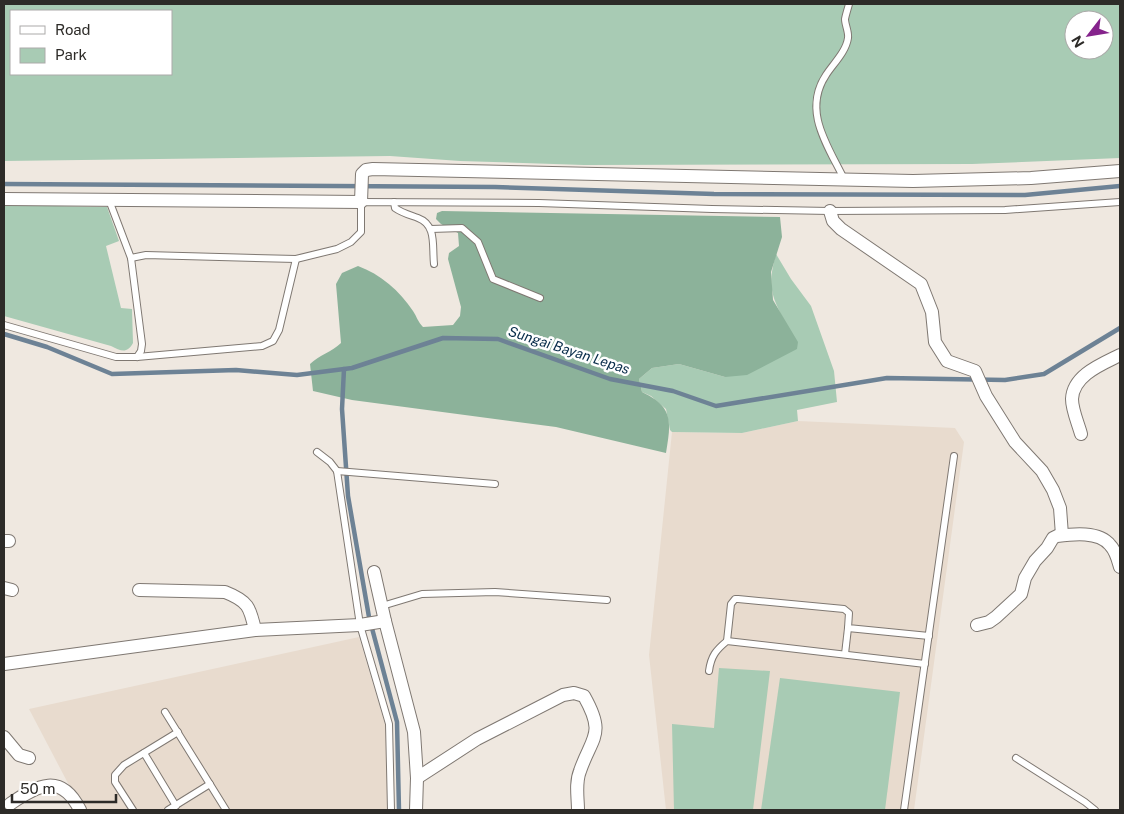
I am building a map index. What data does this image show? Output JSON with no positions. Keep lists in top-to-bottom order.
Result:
{
  "water": ["Sungai Bayan Lepas"],
  "legend": ["Road", "Park"],
  "scale_bar": "50 m",
  "north": "bottom left"
}
